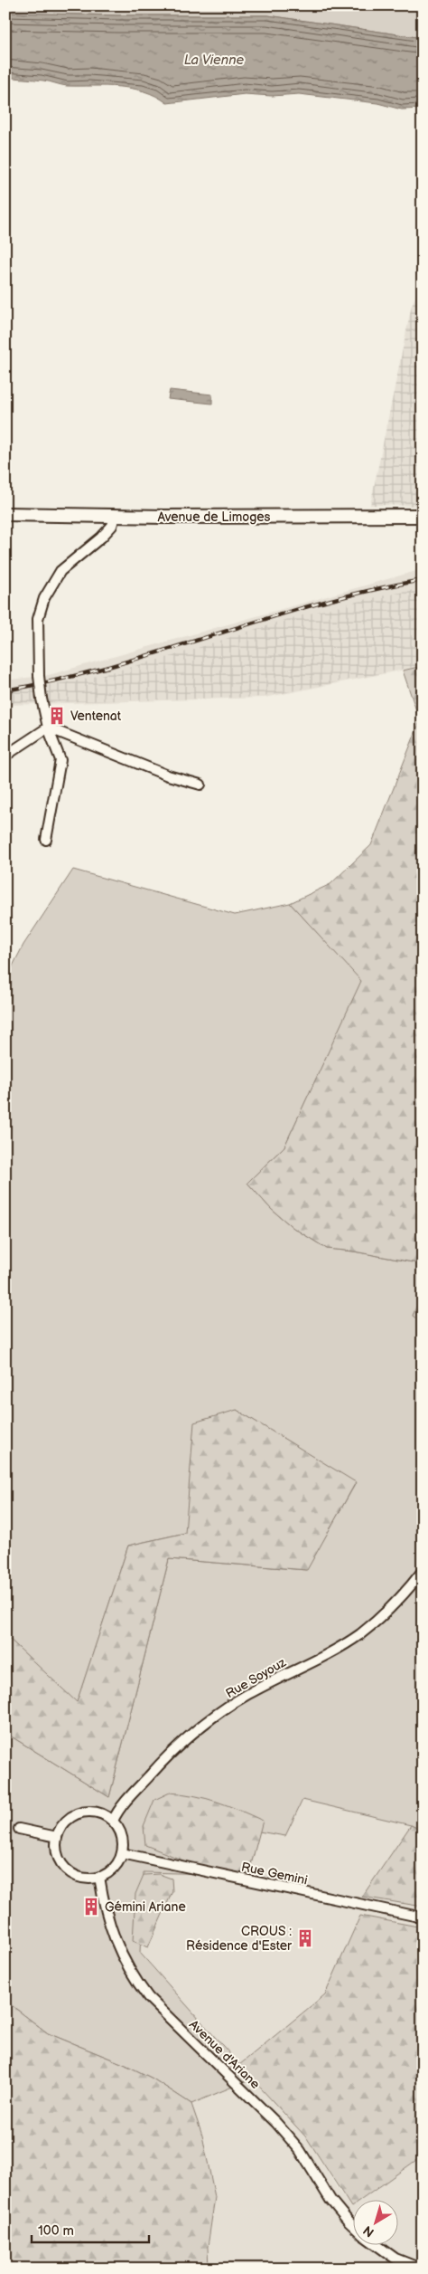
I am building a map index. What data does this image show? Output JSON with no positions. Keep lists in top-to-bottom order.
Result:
{
  "streets": {
    "main road": ["Avenue de Limoges"],
    "street": ["Rue Soyouz", "Rue Gemini", "Avenue d'Ariane"]
  },
  "crossings": [
    ["Rue Soyouz", "Rue Gemini"],
    ["Rue Soyouz", "Avenue d'Ariane"],
    ["Rue Gemini", "Avenue d'Ariane"]
  ],
  "water": ["La Vienne"],
  "places": {
    "building": ["Ventenat", "Gémini Ariane", "CROUS : Résidence d'Ester"]
  },
  "scale_bar": "100 m",
  "north": "bottom left"
}
